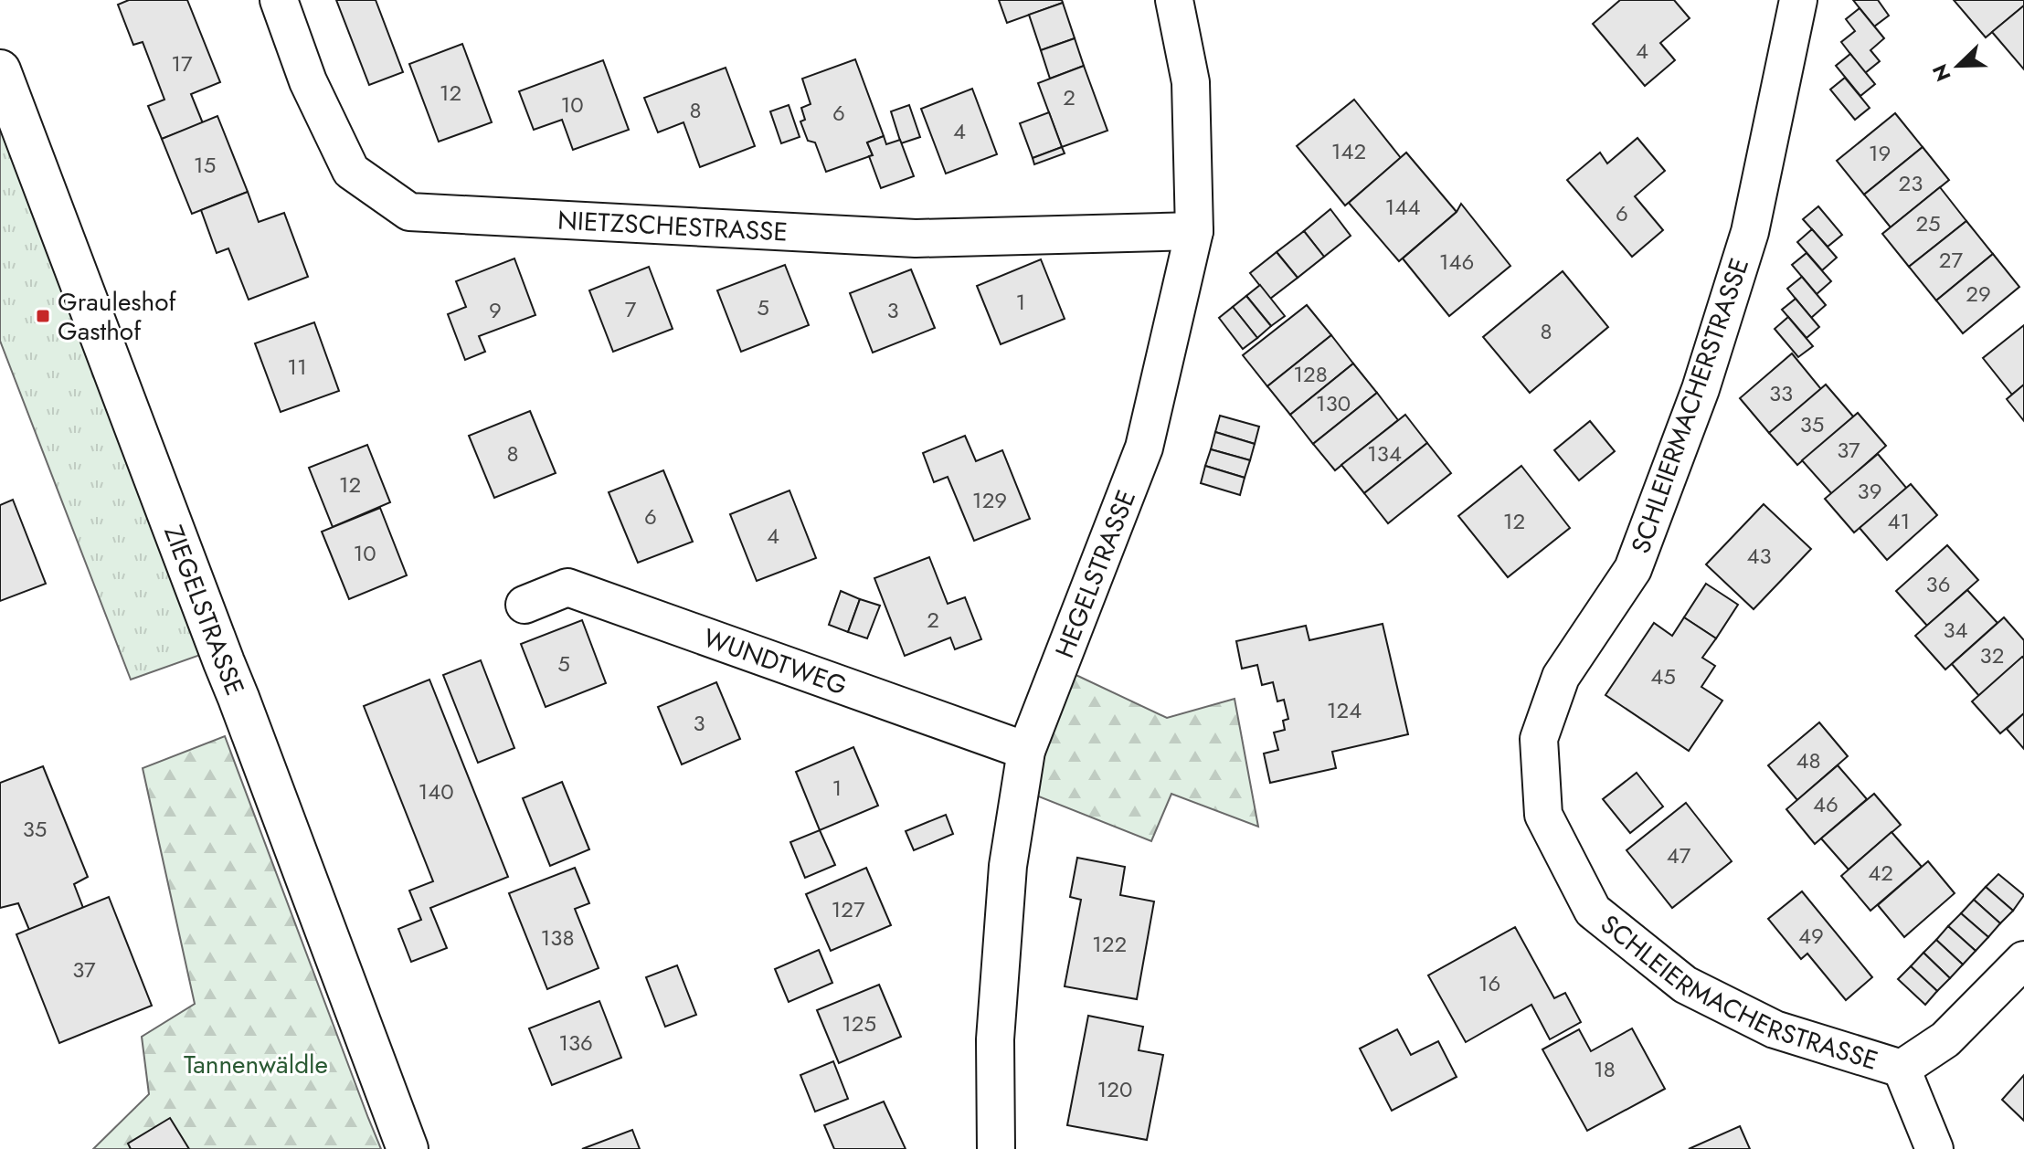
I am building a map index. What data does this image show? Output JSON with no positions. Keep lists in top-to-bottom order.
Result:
{
  "streets": {
    "main road": ["ZIEGELSTRASSE"],
    "street": [
      "NIETZSCHESTRASSE",
      "SCHLEIERMACHERSTRASSE",
      "HEGELSTRASSE",
      "WUNDTWEG"
    ]
  },
  "crossings": [
    ["NIETZSCHESTRASSE", "HEGELSTRASSE"],
    ["HEGELSTRASSE", "WUNDTWEG"]
  ],
  "parks": ["Tannenwäldle"],
  "places": {
    "transit": ["Grauleshof Gasthof"]
  },
  "house_numbers": [
    "4",
    "17",
    "12",
    "2",
    "10",
    "8",
    "6",
    "4",
    "142",
    "19",
    "15",
    "23",
    "144",
    "6",
    "25",
    "27",
    "146",
    "29",
    "1",
    "5",
    "7",
    "9",
    "3",
    "8",
    "11",
    "128",
    "33",
    "130",
    "35",
    "37",
    "8",
    "134",
    "12",
    "39",
    "129",
    "6",
    "12",
    "41",
    "4",
    "10",
    "43",
    "36",
    "2",
    "34",
    "32",
    "5",
    "45",
    "124",
    "3",
    "48",
    "1",
    "140",
    "46",
    "35",
    "47",
    "42",
    "127",
    "49",
    "138",
    "122",
    "37",
    "16",
    "125",
    "136",
    "18",
    "120"
  ],
  "north": "bottom left"
}
